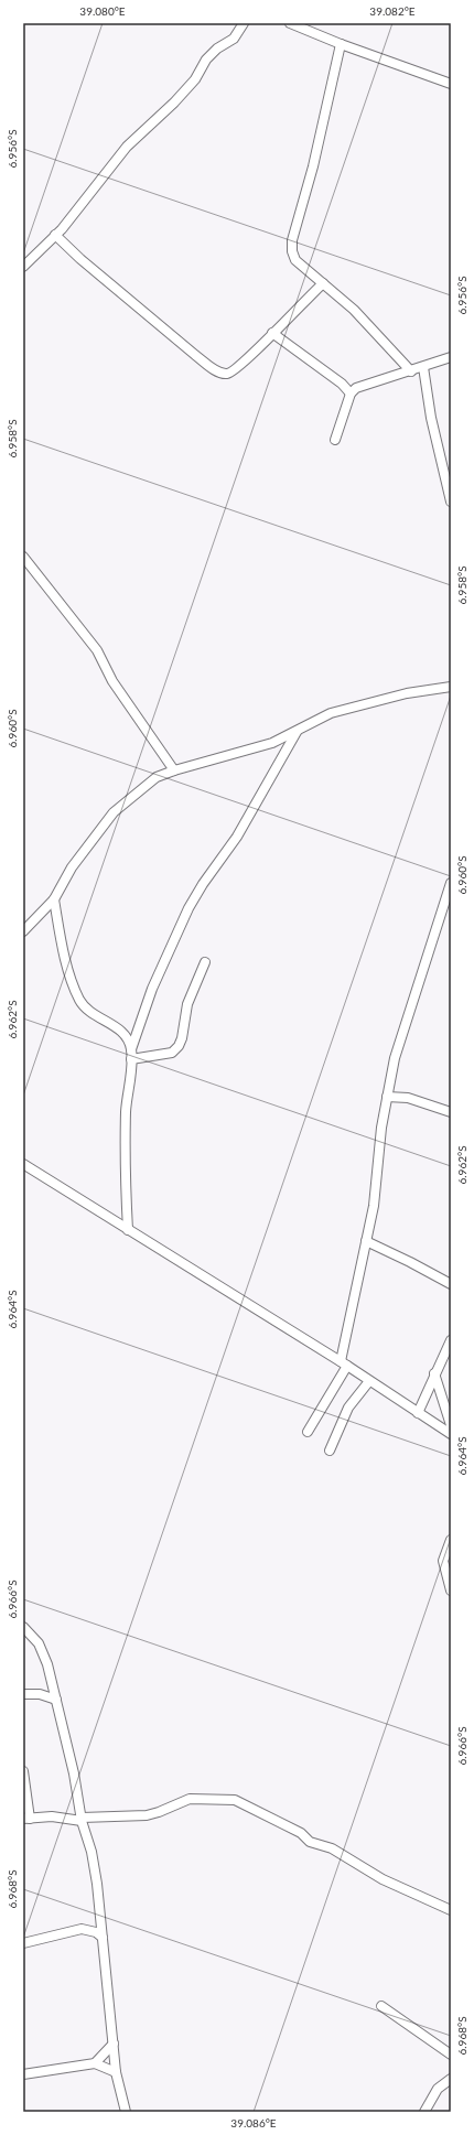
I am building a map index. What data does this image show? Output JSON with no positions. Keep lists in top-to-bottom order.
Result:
{
  "coordinates": [
    "39.080°E",
    "39.082°E",
    "6.956°S",
    "6.958°S",
    "6.960°S",
    "6.962°S",
    "6.964°S",
    "6.966°S",
    "6.968°S",
    "39.086°E"
  ]
}
